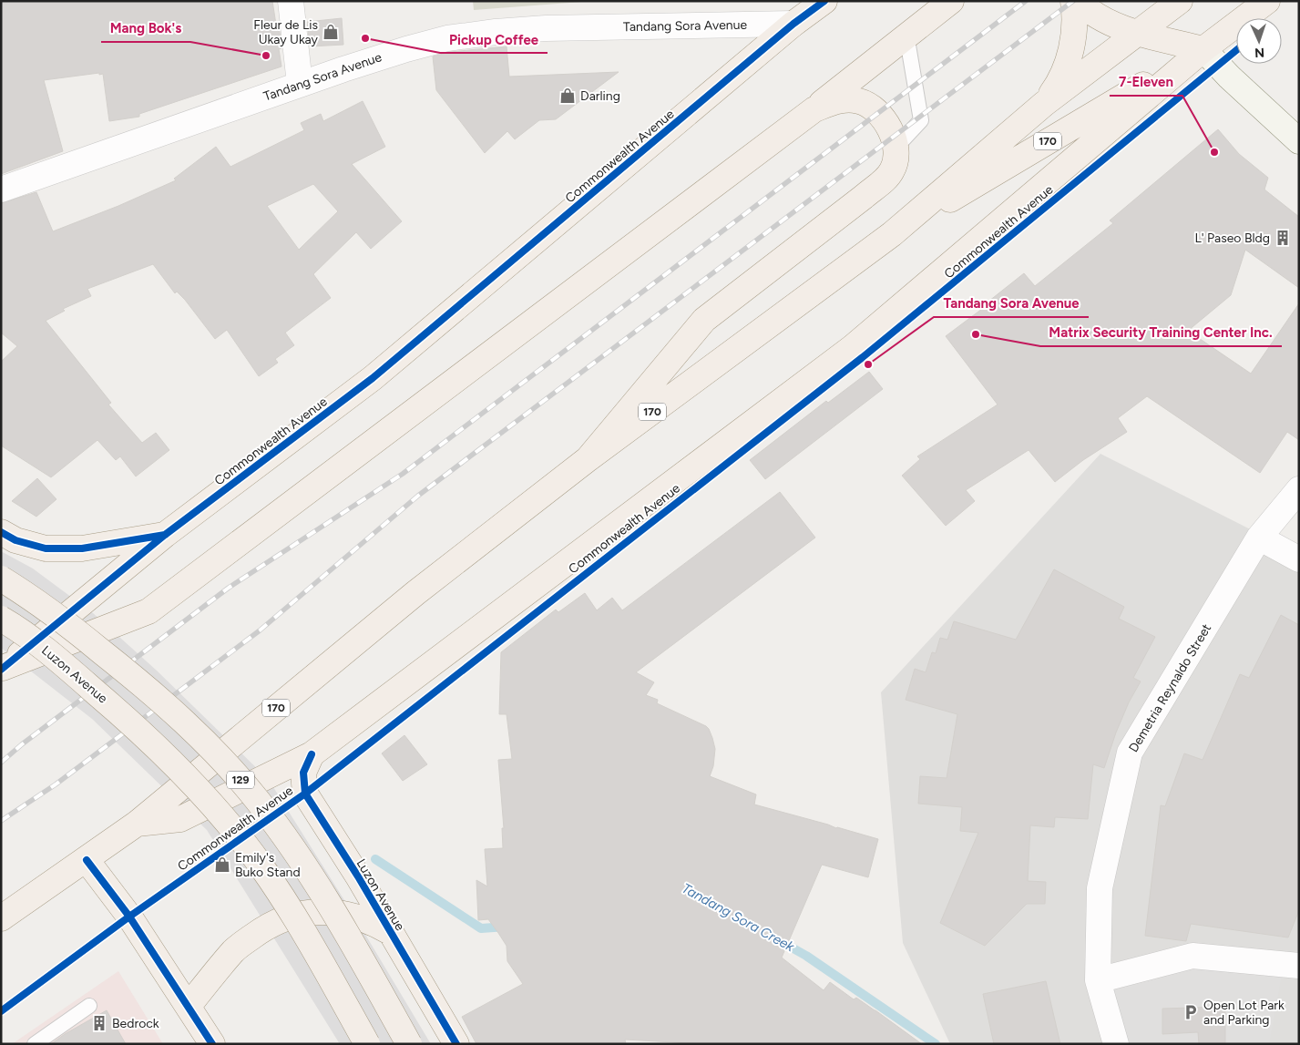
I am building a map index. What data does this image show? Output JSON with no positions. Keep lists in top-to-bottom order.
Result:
{
  "streets": {
    "main road": [
      "170",
      "Commonwealth Avenue",
      "Luzon Avenue",
      "129"
    ],
    "street": ["Tandang Sora Avenue", "Demetria Reynaldo Street"]
  },
  "crossings": [
    ["Tandang Sora Avenue", "Commonwealth Avenue"],
    ["Commonwealth Avenue", "Luzon Avenue"]
  ],
  "water": ["Tandang Sora Creek"],
  "places": {
    "shop": ["Fleur de Lis Ukay Ukay", "Darling", "Emily's Buko Stand"],
    "other": [
      "Pickup Coffee",
      "Mang Bok's",
      "7-Eleven",
      "Matrix Security Training Center Inc.",
      "Tandang Sora Avenue"
    ],
    "building": ["L' Paseo Bldg", "Bedrock"],
    "parking": ["Open Lot Park and Parking"]
  },
  "north": "bottom"
}
